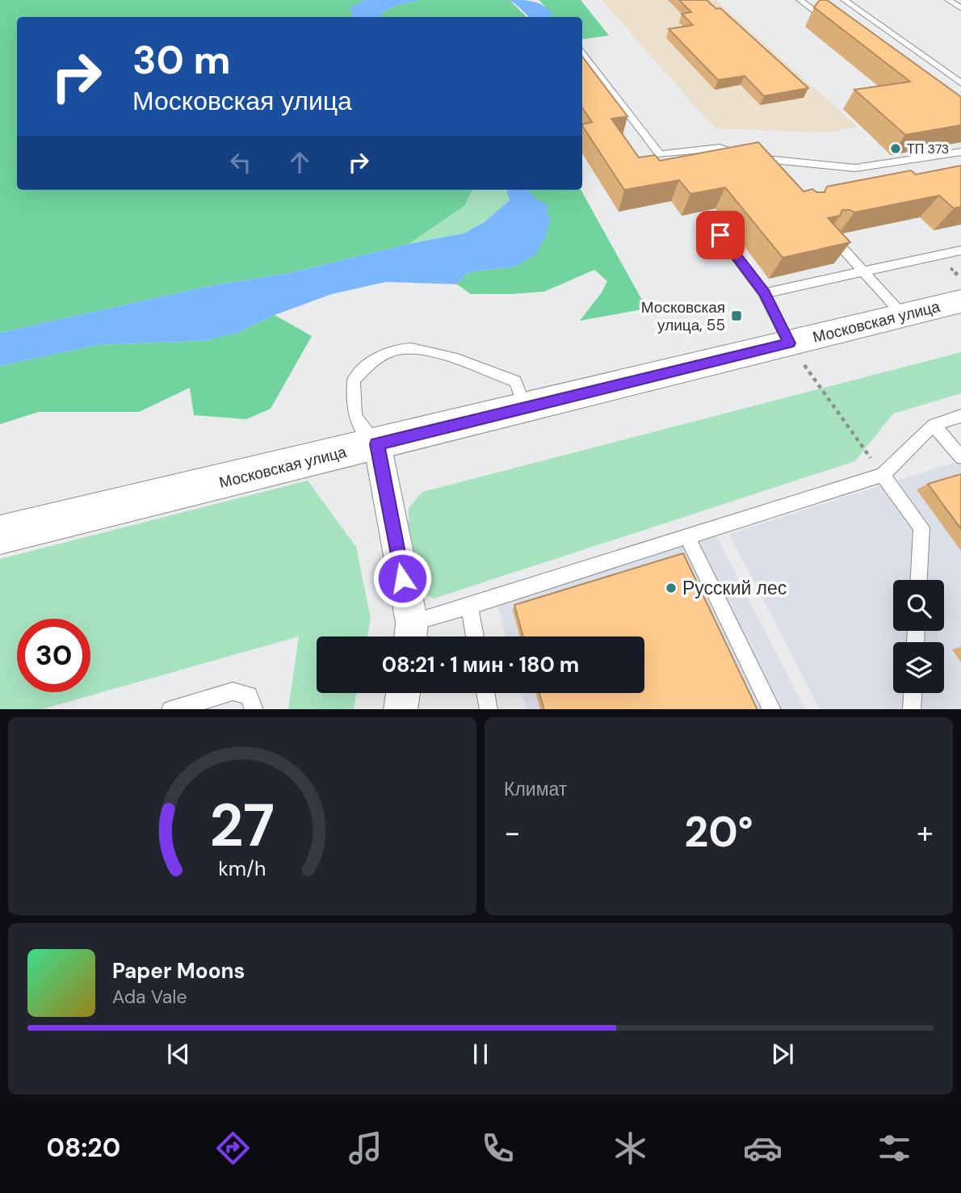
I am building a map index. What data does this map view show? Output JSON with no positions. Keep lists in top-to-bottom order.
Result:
{
  "streets": {
    "main road": ["Московская улица"]
  },
  "places": {
    "other": ["ТП 373", "Русский лес"],
    "transit": ["Московская улица, 55"]
  },
  "page": {
    "turn": ["30 m", "Московская улица"],
    "limit": "30",
    "trip": "08:21 · 1 мин · 180 m",
    "tile": "Климат",
    "heat": ["−", "20°", "+"],
    "song": ["Paper Moons", "Ada Vale"],
    "tabs": "08:20",
    "gauge": ["27", "km/h"]
  }
}
